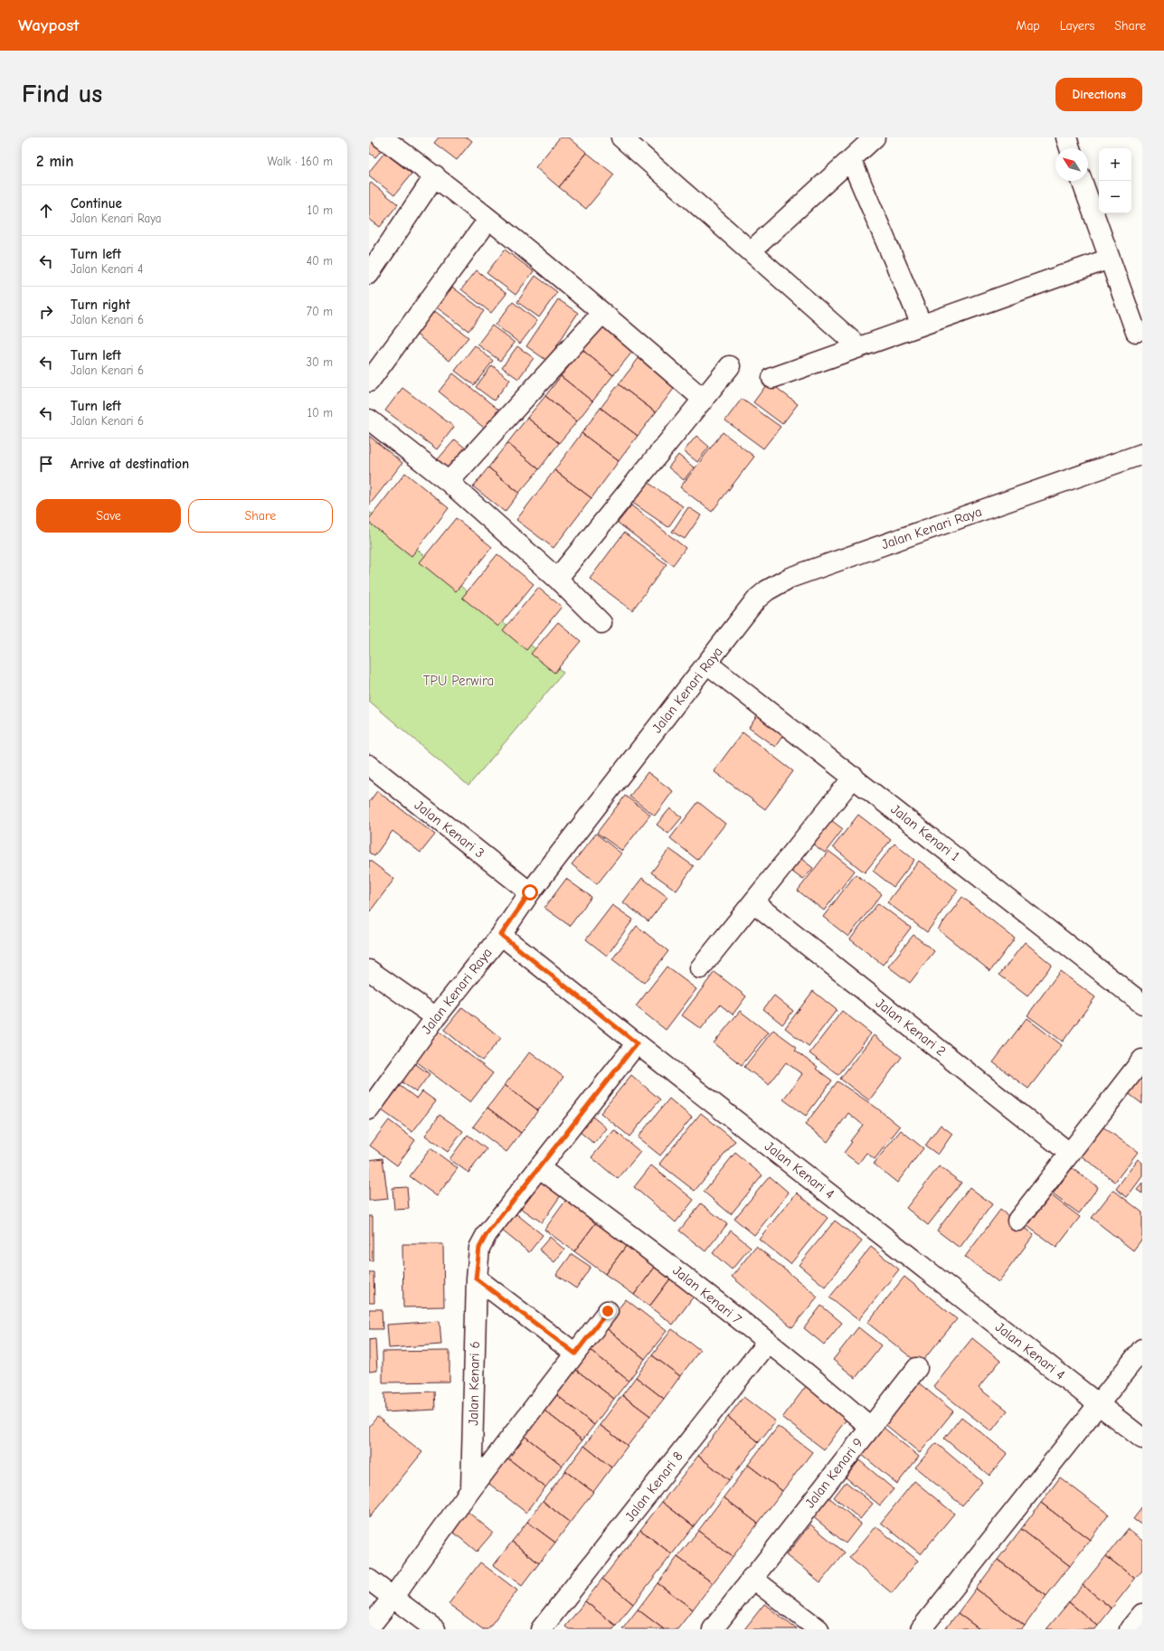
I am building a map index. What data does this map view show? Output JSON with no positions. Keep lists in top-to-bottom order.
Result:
{
  "streets": {
    "street": [
      "Jalan Kenari Raya",
      "Jalan Kenari 3",
      "Jalan Kenari 1",
      "Jalan Kenari 2",
      "Jalan Kenari 4",
      "Jalan Kenari 7",
      "Jalan Kenari 6",
      "Jalan Kenari 9",
      "Jalan Kenari 8"
    ]
  },
  "crossings": [
    ["Jalan Kenari Raya", "Jalan Kenari 3"],
    ["Jalan Kenari Raya", "Jalan Kenari 1"],
    ["Jalan Kenari Raya", "Jalan Kenari 4"],
    ["Jalan Kenari 4", "Jalan Kenari 6"],
    ["Jalan Kenari 7", "Jalan Kenari 6"],
    ["Jalan Kenari 7", "Jalan Kenari 9"],
    ["Jalan Kenari 7", "Jalan Kenari 8"]
  ],
  "parks": ["TPU Perwira"],
  "north": "top left",
  "page": {
    "header": "Waypost",
    "nav": ["Map", "Layers", "Share"],
    "buttons": [
      "Directions",
      ["Save", "Share"]
    ],
    "title": "Find us",
    "heading": ["2 min", "Walk · 160 m"],
    "map_buttons": ["+", "−"],
    "list": [
      ["Continue", "Jalan Kenari Raya", "10 m"],
      ["Turn left", "Jalan Kenari 4", "40 m"],
      ["Turn right", "Jalan Kenari 6", "70 m"],
      ["Turn left", "Jalan Kenari 6", "30 m"],
      ["Turn left", "Jalan Kenari 6", "10 m"],
      "Arrive at destination"
    ]
  }
}
